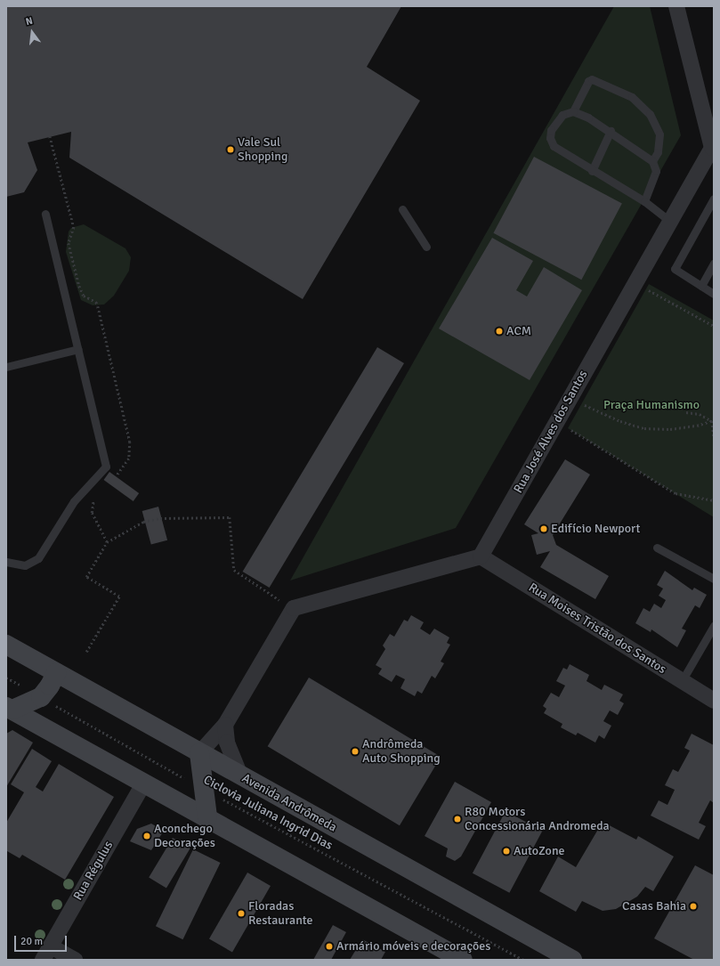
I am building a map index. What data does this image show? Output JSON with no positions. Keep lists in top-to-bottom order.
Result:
{
  "streets": {
    "main road": ["Avenida Andrômeda"],
    "street": ["Rua José Alves dos Santos", "Rua Moises Tristão dos Santos", "Rua Régulus"],
    "path": ["Ciclovia Juliana Ingrid Dias"]
  },
  "crossings": [
    ["Rua José Alves dos Santos", "Rua Moises Tristão dos Santos"]
  ],
  "parks": ["Praça Humanismo"],
  "places": [
    "Vale Sul Shopping",
    "ACM",
    "Edifício Newport",
    "Andrômeda Auto Shopping",
    "R80 Motors Concessionária Andromeda",
    "Aconchego Decorações",
    "AutoZone",
    "Casas Bahia",
    "Floradas Restaurante",
    "Armário móveis e decorações"
  ],
  "scale_bar": "20 m",
  "north": "top"
}
